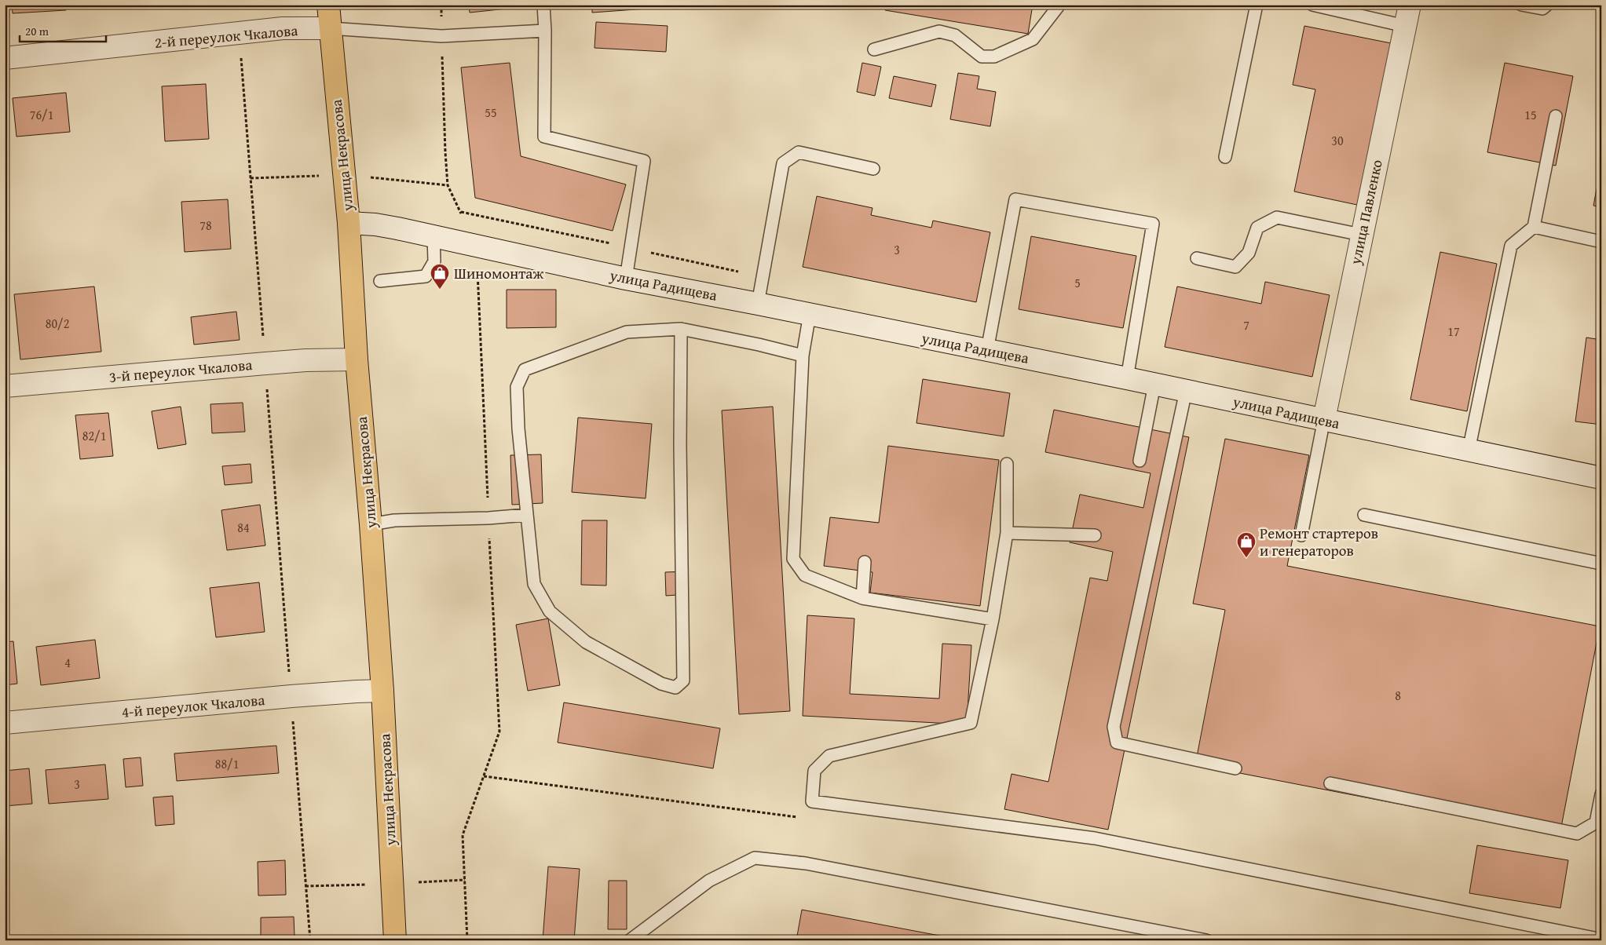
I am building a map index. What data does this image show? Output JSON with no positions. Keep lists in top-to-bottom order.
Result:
{
  "streets": {
    "main road": ["улица Некрасова"],
    "street": [
      "2-й переулок Чкалова",
      "улица Павленко",
      "улица Радищева",
      "3-й переулок Чкалова",
      "4-й переулок Чкалова"
    ]
  },
  "crossings": [
    ["2-й переулок Чкалова", "улица Некрасова"],
    ["улица Некрасова", "улица Радищева"],
    ["улица Некрасова", "3-й переулок Чкалова"],
    ["улица Некрасова", "4-й переулок Чкалова"],
    ["улица Павленко", "улица Радищева"]
  ],
  "places": {
    "shop": ["Шиномонтаж", "Ремонт стартеров и генераторов"]
  },
  "house_numbers": [
    "55",
    "76/1",
    "15",
    "30",
    "78",
    "3",
    "5",
    "80/2",
    "7",
    "17",
    "82/1",
    "84",
    "4",
    "8",
    "88/1",
    "3"
  ],
  "scale_bar": "20 m"
}
